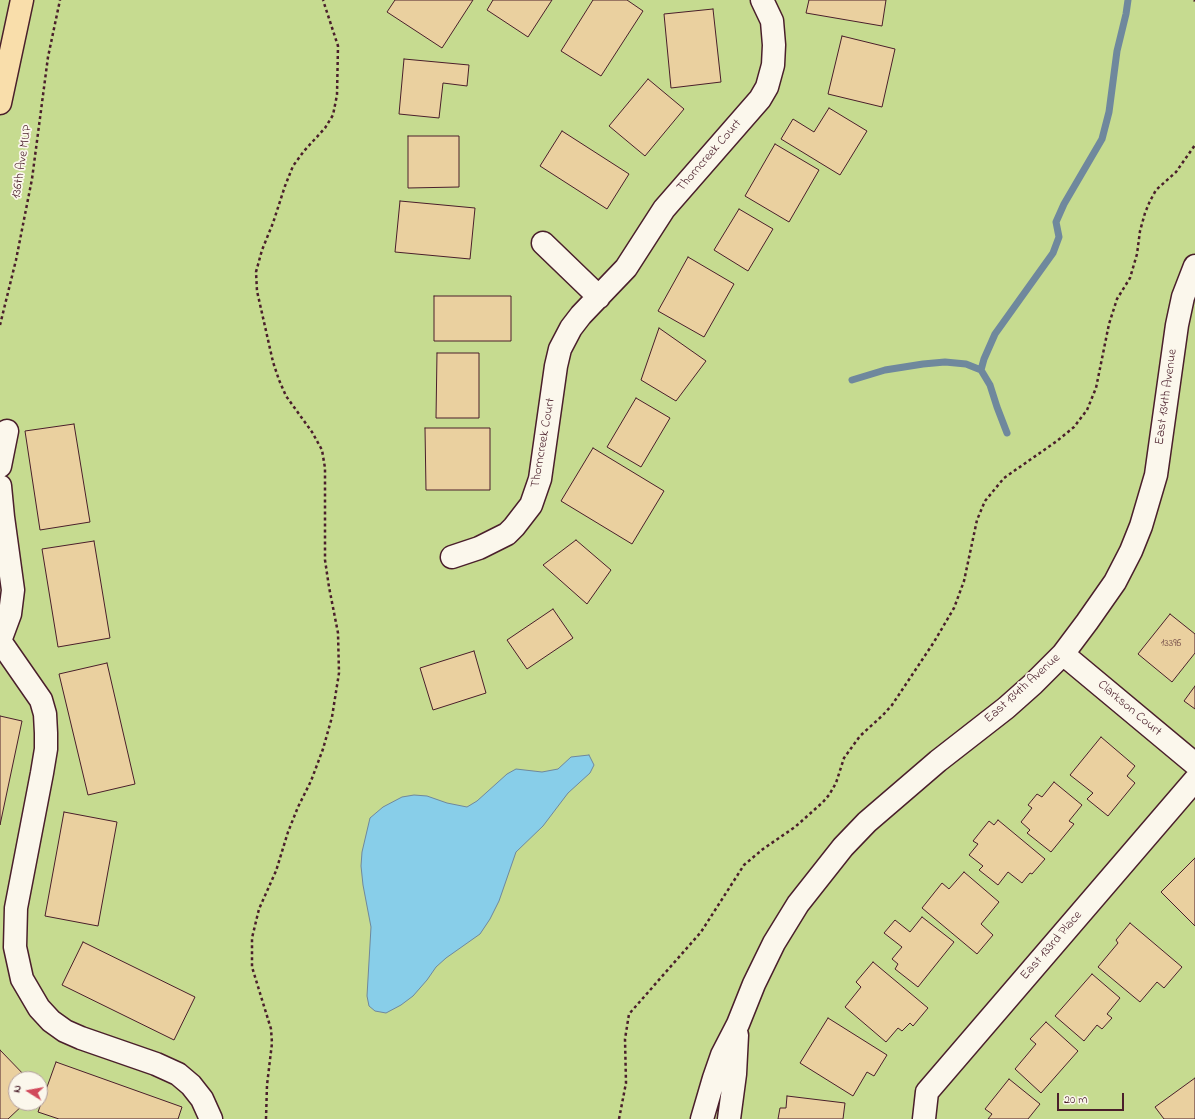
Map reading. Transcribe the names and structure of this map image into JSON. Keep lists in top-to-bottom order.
{
  "streets": {
    "street": [
      "Thorncreek Court",
      "East 134th Avenue",
      "Clarkson Court",
      "East 133rd Place"
    ],
    "path": ["136th Ave MUP"]
  },
  "crossings": [
    ["East 134th Avenue", "Clarkson Court"]
  ],
  "house_numbers": ["13396"],
  "scale_bar": "20 m",
  "north": "left"
}
